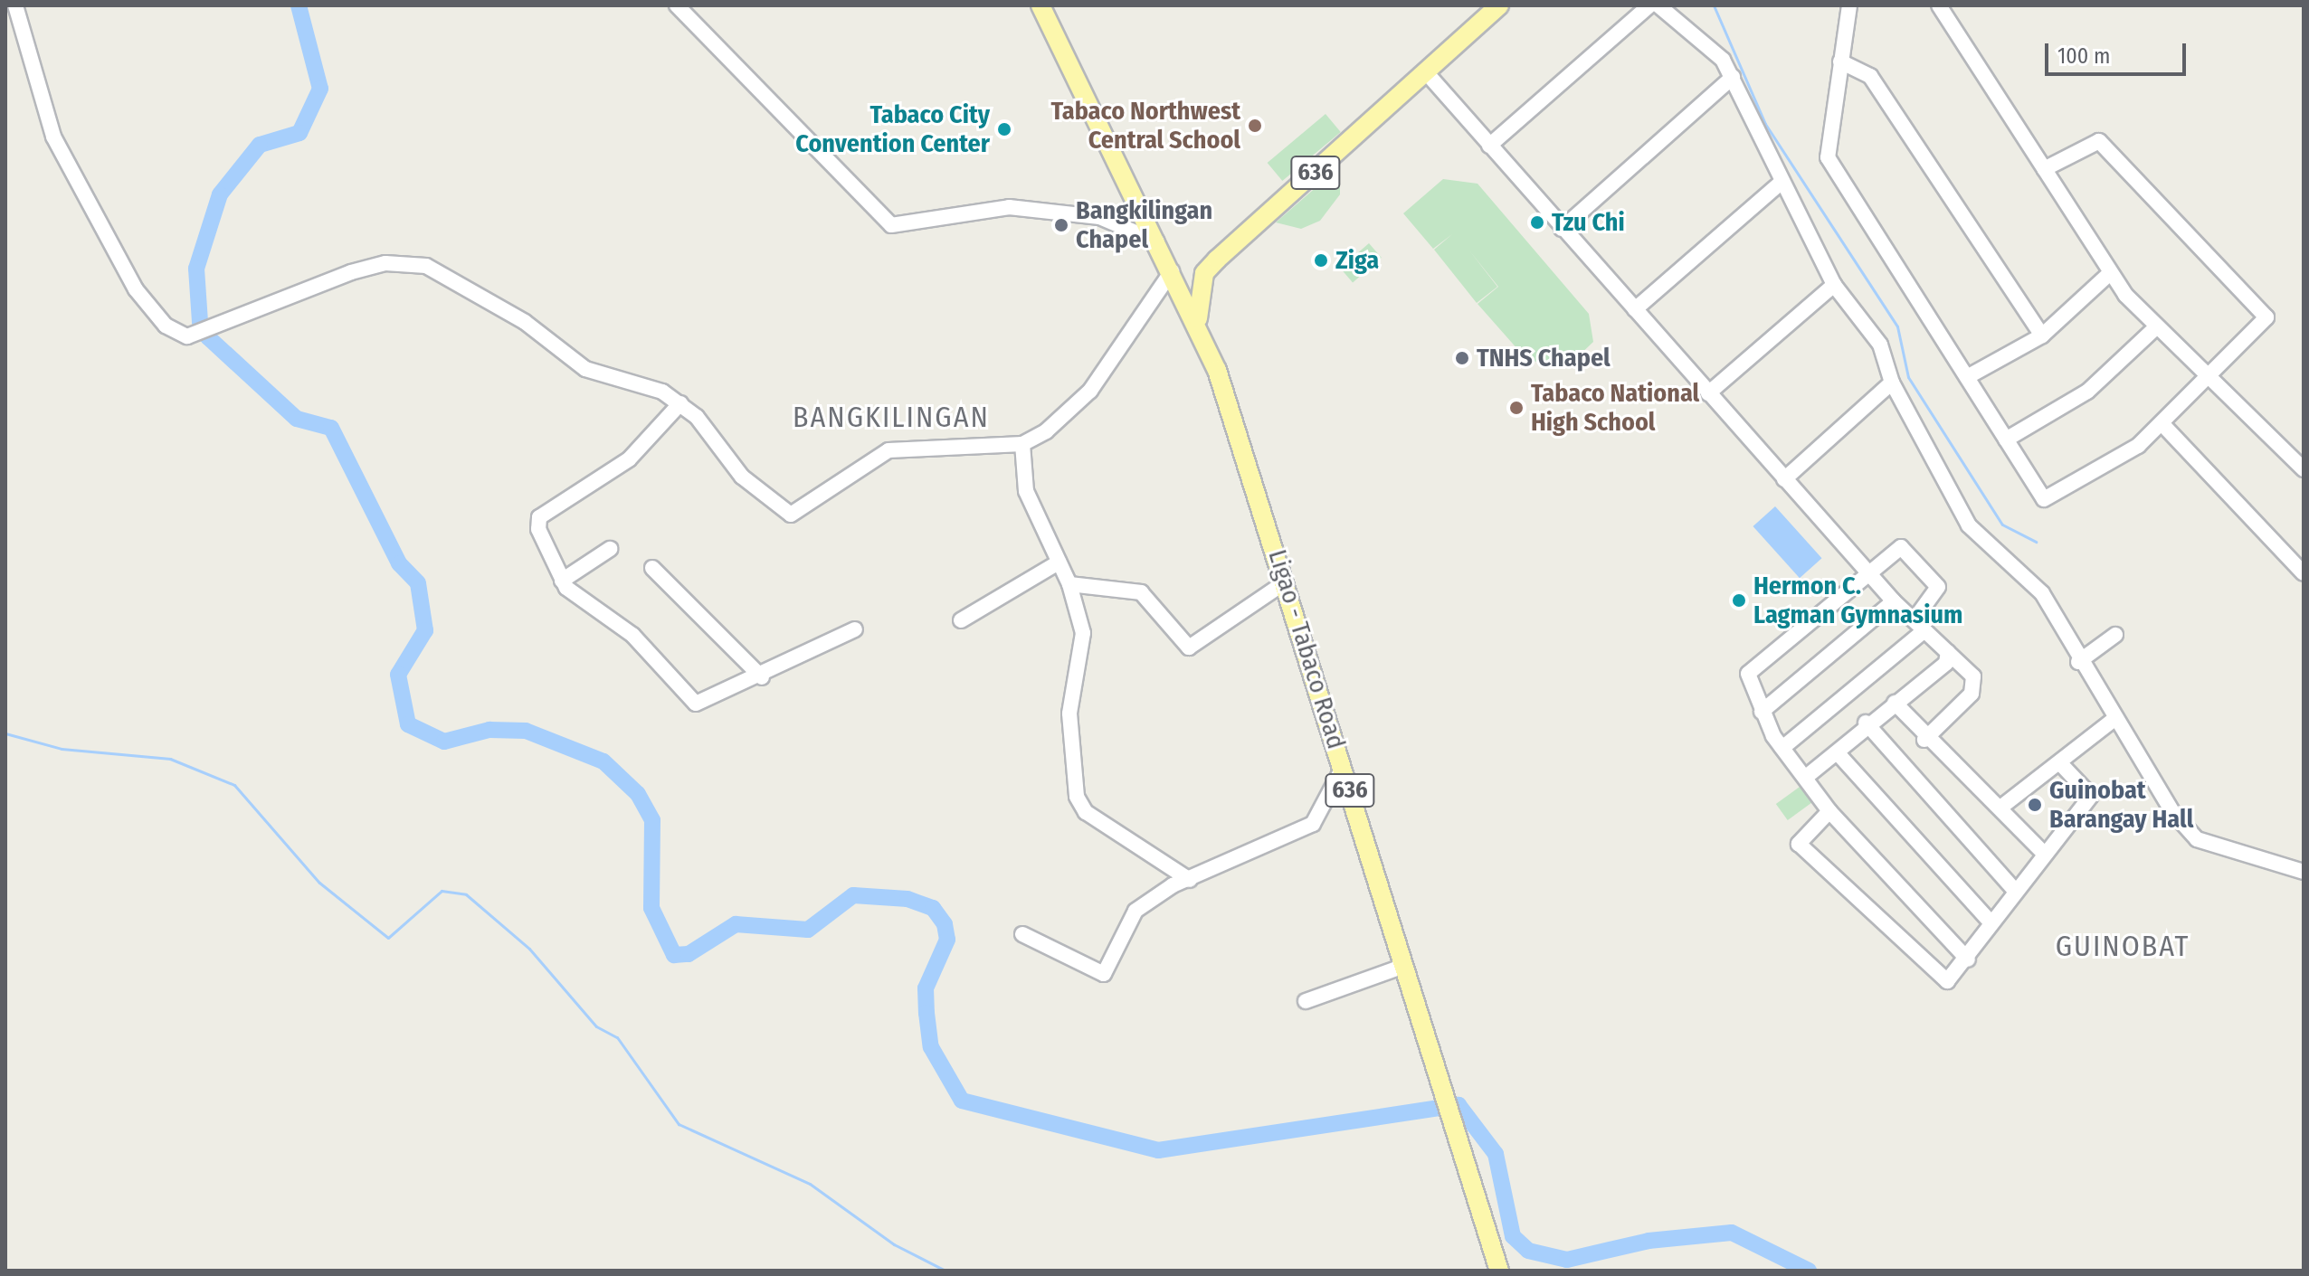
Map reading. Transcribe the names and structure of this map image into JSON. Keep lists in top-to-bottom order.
{
  "streets": {
    "main road": ["636", "Ligao - Tabaco Road"]
  },
  "crossings": [
    ["636", "Ligao - Tabaco Road"]
  ],
  "districts": ["BANGKILINGAN", "GUINOBAT"],
  "places": [
    "Tabaco Northwest Central School",
    "Tabaco City Convention Center",
    "Tzu Chi",
    "Bangkilingan Chapel",
    "Ziga",
    "TNHS Chapel",
    "Tabaco National High School",
    "Hermon C. Lagman Gymnasium",
    "Guinobat Barangay Hall"
  ],
  "scale_bar": "100 m"
}
